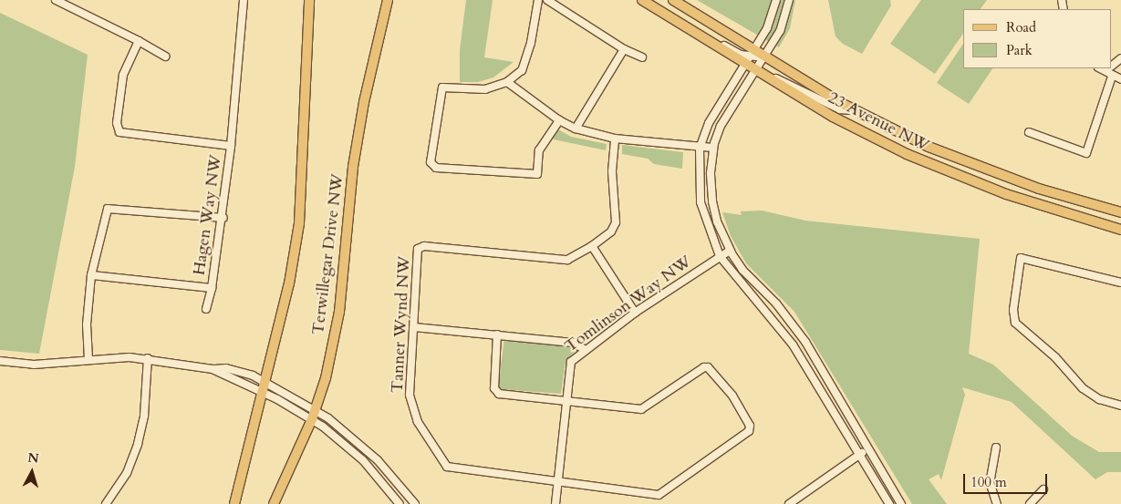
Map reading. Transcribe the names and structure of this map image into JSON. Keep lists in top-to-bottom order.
{
  "streets": {
    "main road": ["23 Avenue NW", "Terwillegar Drive NW"],
    "street": ["Hagen Way NW", "Tomlinson Way NW", "Tanner Wynd NW"]
  },
  "crossings": [
    ["Tomlinson Way NW", "Tanner Wynd NW"]
  ],
  "legend": ["Road", "Park"],
  "scale_bar": "100 m",
  "north": "top"
}
